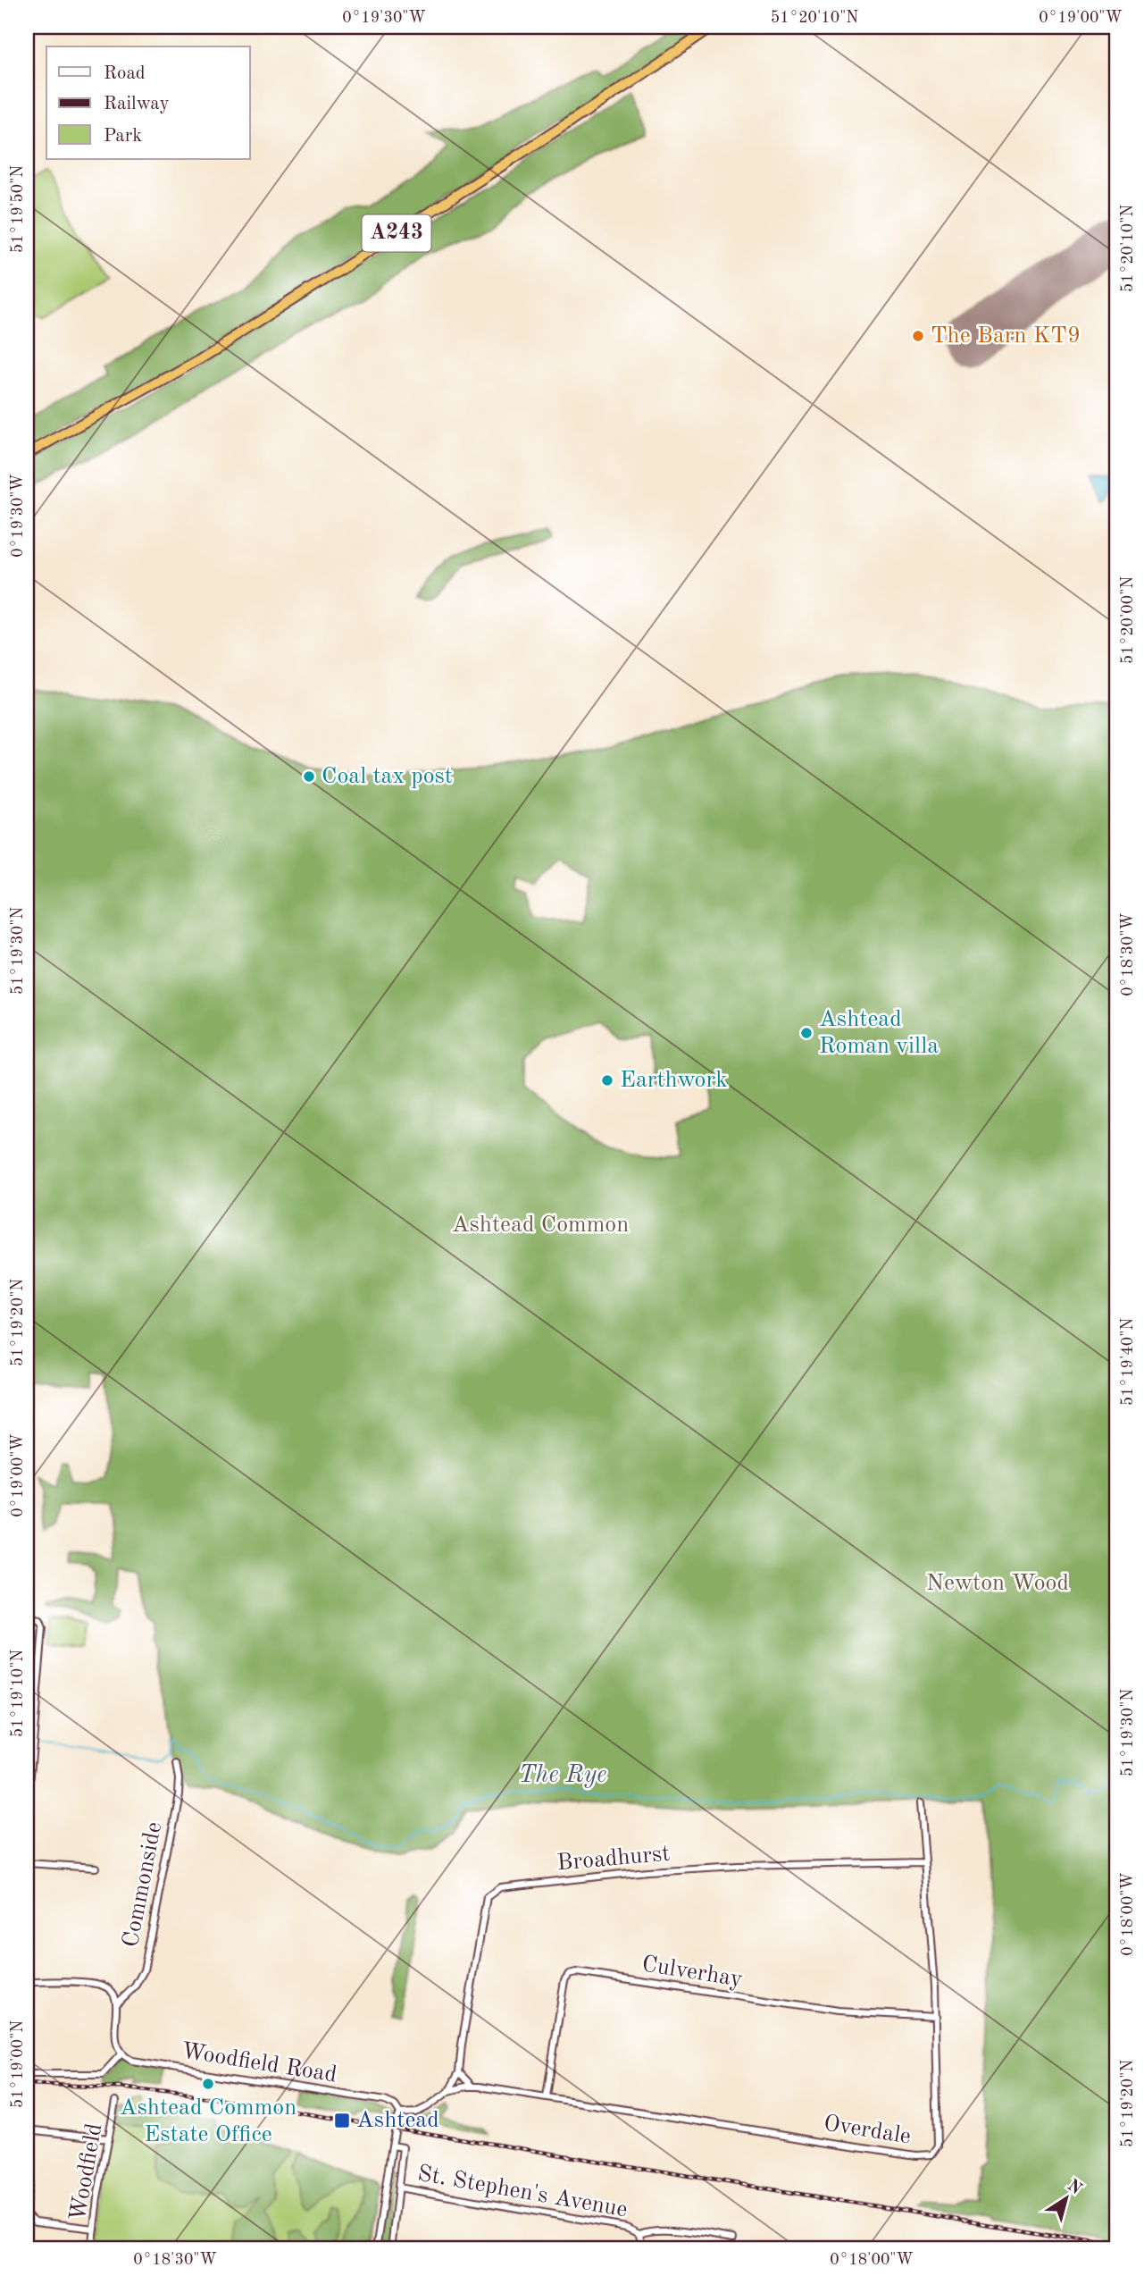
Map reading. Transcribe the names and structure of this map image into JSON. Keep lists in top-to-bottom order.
{
  "streets": {
    "highway": ["A243"],
    "street": [
      "Broadhurst",
      "Commonside",
      "Culverhay",
      "Woodfield Road",
      "Overdale",
      "Woodfield",
      "St. Stephen's Avenue"
    ]
  },
  "crossings": [
    ["Broadhurst", "Woodfield Road"],
    ["Broadhurst", "Overdale"],
    ["Culverhay", "Overdale"]
  ],
  "water": ["The Rye"],
  "parks": ["Ashtead Common", "Newton Wood"],
  "places": {
    "other": [
      "The Barn KT9",
      "Coal tax post",
      "Ashtead Roman villa",
      "Earthwork",
      "Ashtead Common Estate Office"
    ],
    "transit": ["Ashtead"]
  },
  "legend": ["Road", "Railway", "Park"],
  "north": "top right",
  "coordinates": [
    "0°19'30\"W",
    "51°20'10\"N",
    "0°19'00\"W",
    "51°19'50\"N",
    "51°20'00\"N",
    "51°19'30\"N",
    "0°18'30\"W",
    "51°19'20\"N",
    "51°19'40\"N",
    "51°19'10\"N",
    "0°18'00\"W",
    "51°19'00\"N"
  ]
}
